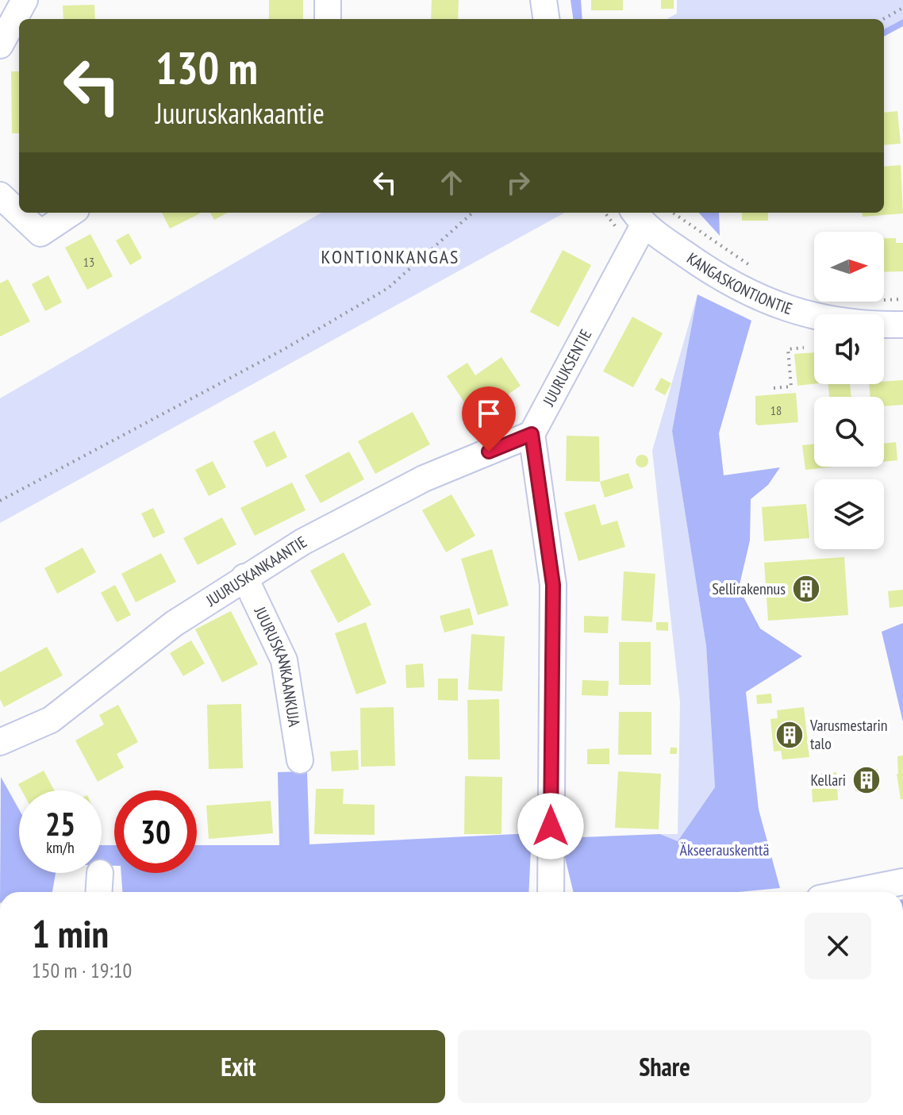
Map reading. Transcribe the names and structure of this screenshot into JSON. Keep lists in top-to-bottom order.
{
  "streets": {
    "street": [
      "KANGASKONTIONTIE",
      "JUURUKSENTIE",
      "JUURUSKANKAANTIE",
      "JUURUSKANKAANKUJA"
    ]
  },
  "crossings": [
    ["KANGASKONTIONTIE", "JUURUKSENTIE"],
    ["JUURUKSENTIE", "JUURUSKANKAANTIE"],
    ["JUURUSKANKAANTIE", "JUURUSKANKAANKUJA"]
  ],
  "districts": ["KONTIONKANGAS"],
  "parks": ["Äkseerauskenttä"],
  "places": {
    "building": ["Sellirakennus", "Varusmestarin talo", "Kellari"]
  },
  "house_numbers": ["13", "18"],
  "north": "right",
  "page": {
    "turn": ["130 m", "Juuruskankaantie"],
    "speed": "25 km/h",
    "limit": "30",
    "heading": ["1 min", "150 m · 19:10"],
    "buttons": ["Exit", "Share"]
  }
}
